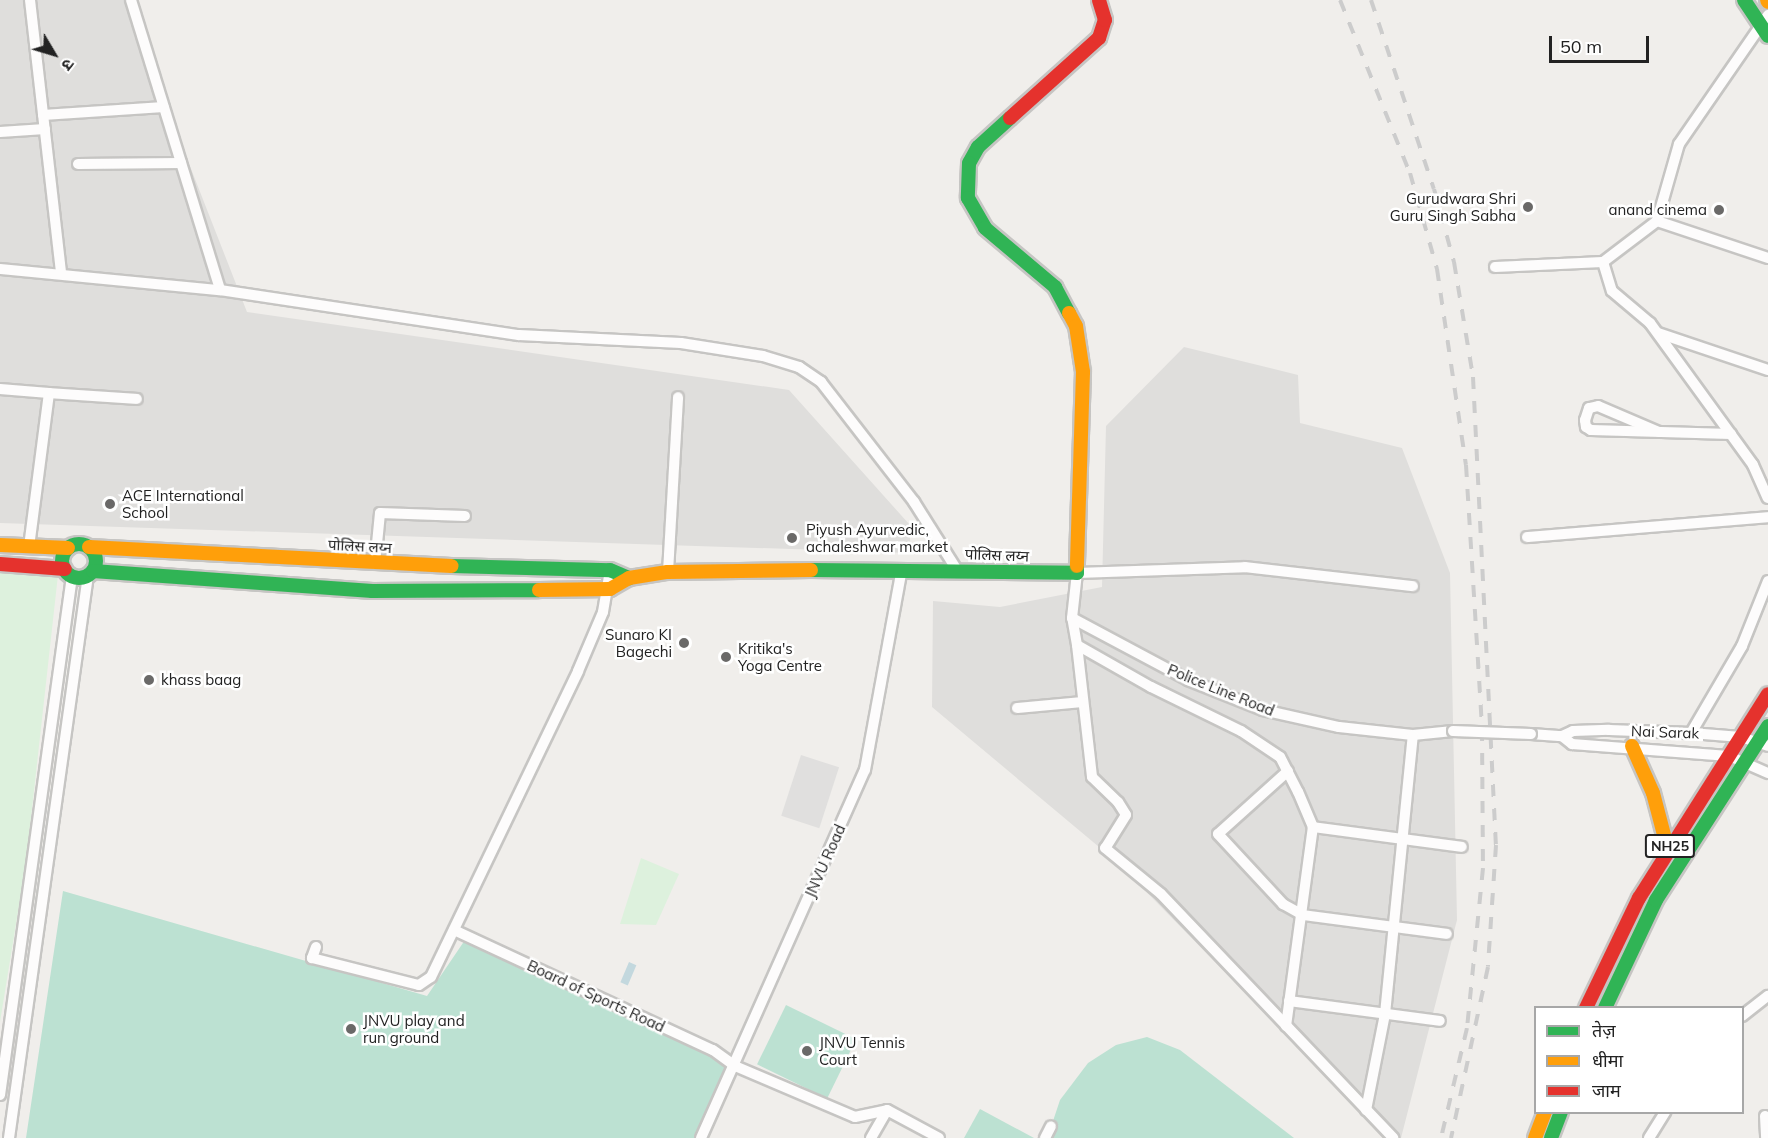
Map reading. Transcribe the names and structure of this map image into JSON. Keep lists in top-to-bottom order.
{
  "streets": {
    "street": [
      "पोलिस लय्न",
      "Police Line Road",
      "Nai Sarak",
      "NH25",
      "JNVU Road",
      "Board of Sports Road"
    ]
  },
  "crossings": [
    ["पोलिस लय्न", "JNVU Road"],
    ["Police Line Road", "Nai Sarak"],
    ["Nai Sarak", "NH25"],
    ["JNVU Road", "Board of Sports Road"]
  ],
  "places": [
    "Gurudwara Shri Guru Singh Sabha",
    "anand cinema",
    "ACE International School",
    "Piyush Ayurvedic, achaleshwar market",
    "Sunaro KI Bagechi",
    "Kritika's Yoga Centre",
    "khass baag",
    "JNVU play and run ground",
    "JNVU Tennis Court"
  ],
  "legend": ["तेज़", "धीमा", "जाम"],
  "scale_bar": "50 m",
  "north": "bottom right"
}
